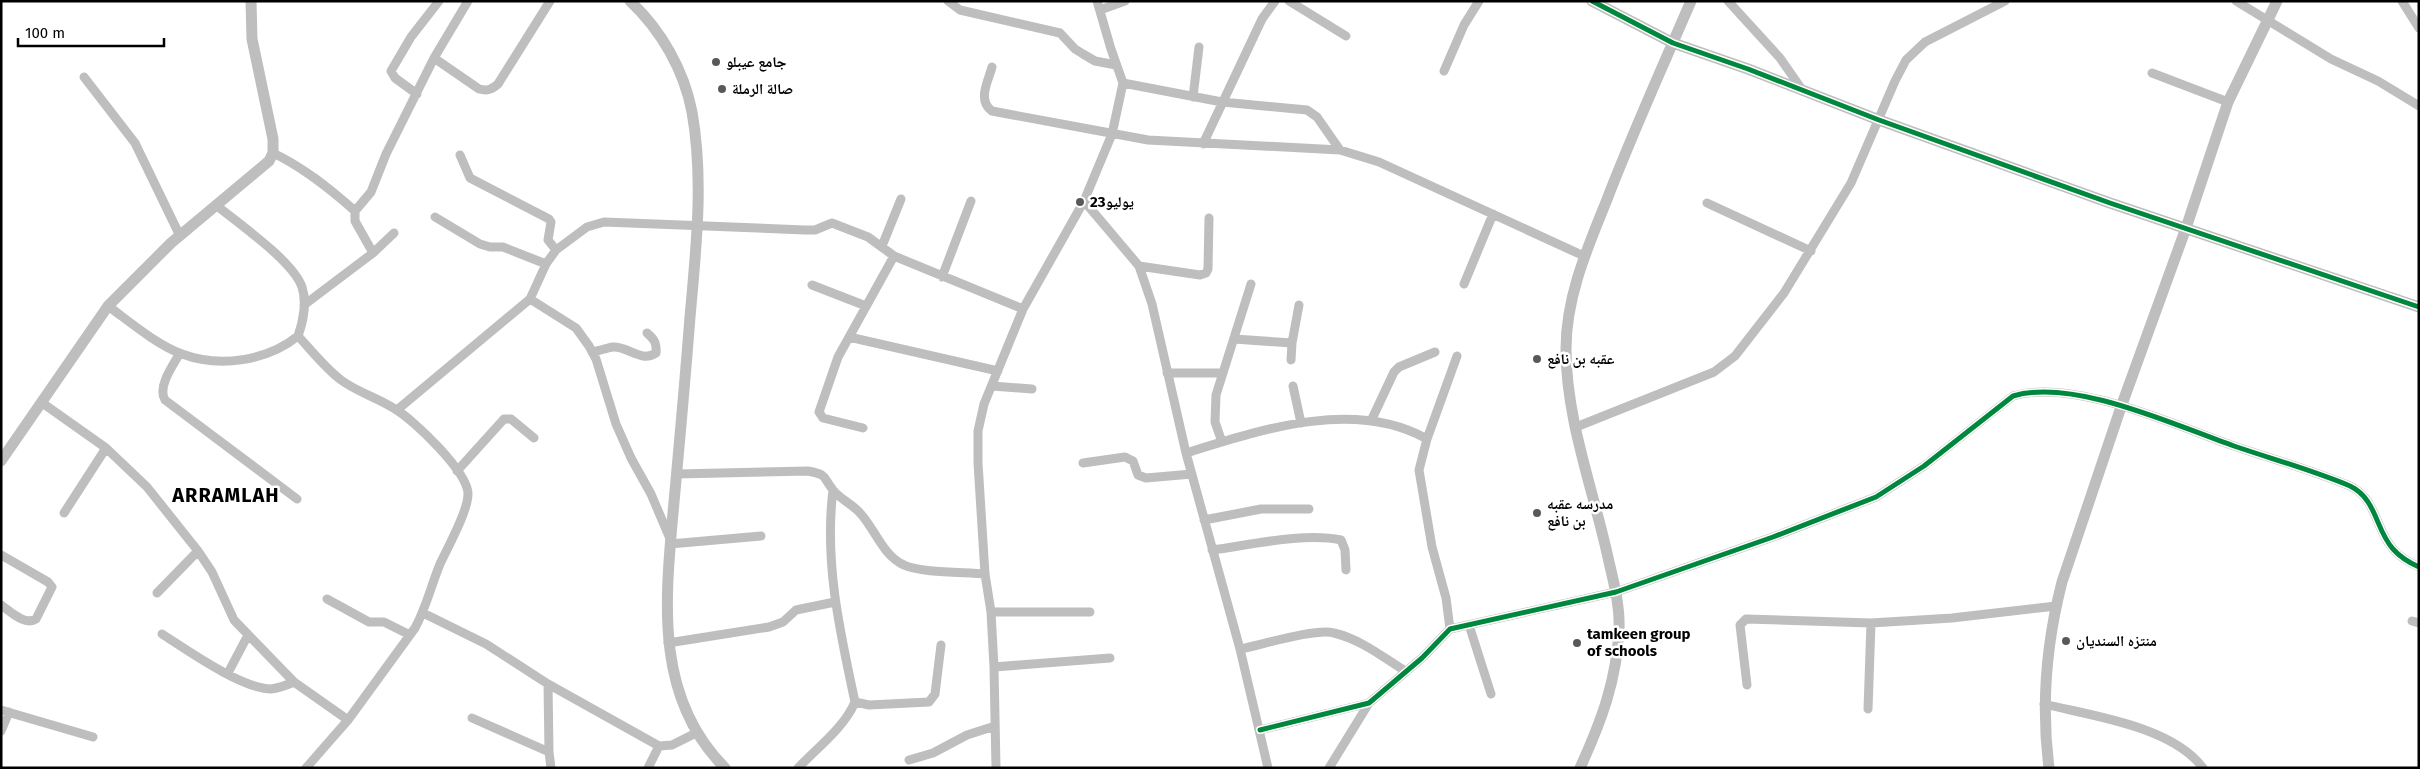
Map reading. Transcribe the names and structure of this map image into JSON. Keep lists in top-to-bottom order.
{
  "districts": ["ARRAMLAH"],
  "places": [
    "جامع عيبلو",
    "صالة الرملة",
    "23يوليو",
    "عقبه بن نافع",
    "مدرسه عقبه بن نافع",
    "منتزه السنديان",
    "tamkeen group of schools"
  ],
  "scale_bar": "100 m"
}
